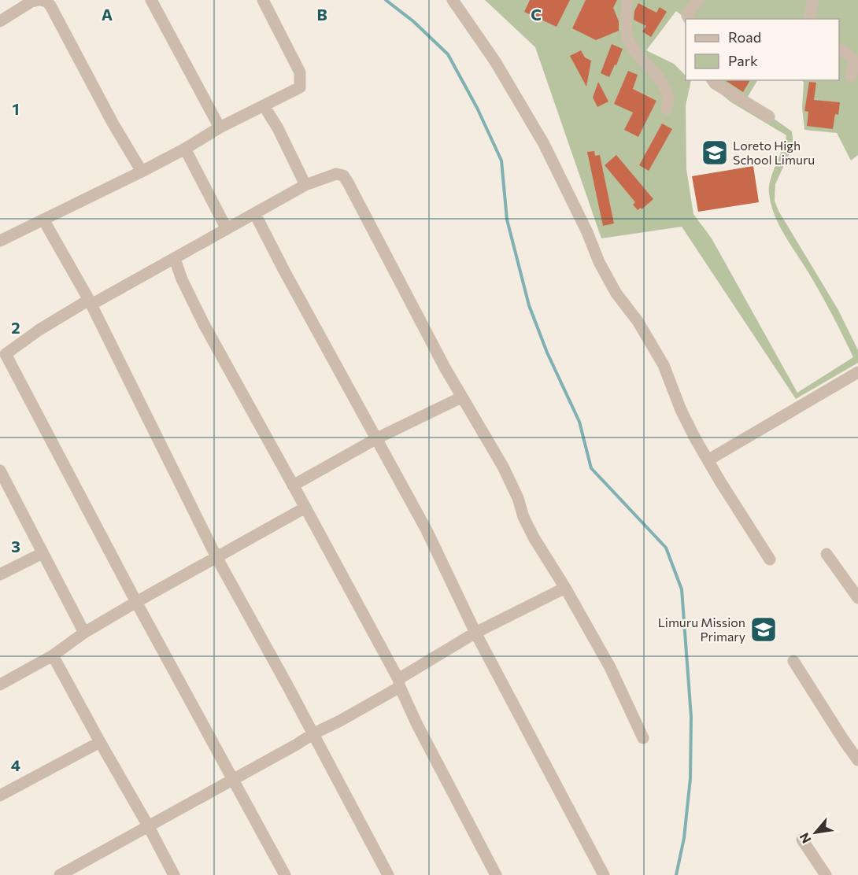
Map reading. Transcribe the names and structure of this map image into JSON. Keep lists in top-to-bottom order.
{
  "places": {
    "school or university": ["Loreto High School Limuru", "Limuru Mission Primary"]
  },
  "legend": ["Road", "Park"],
  "north": "bottom left",
  "grid": {
    "columns": ["A", "B", "C"],
    "rows": [
      "1",
      "2",
      "3",
      "4"
    ]
  }
}
